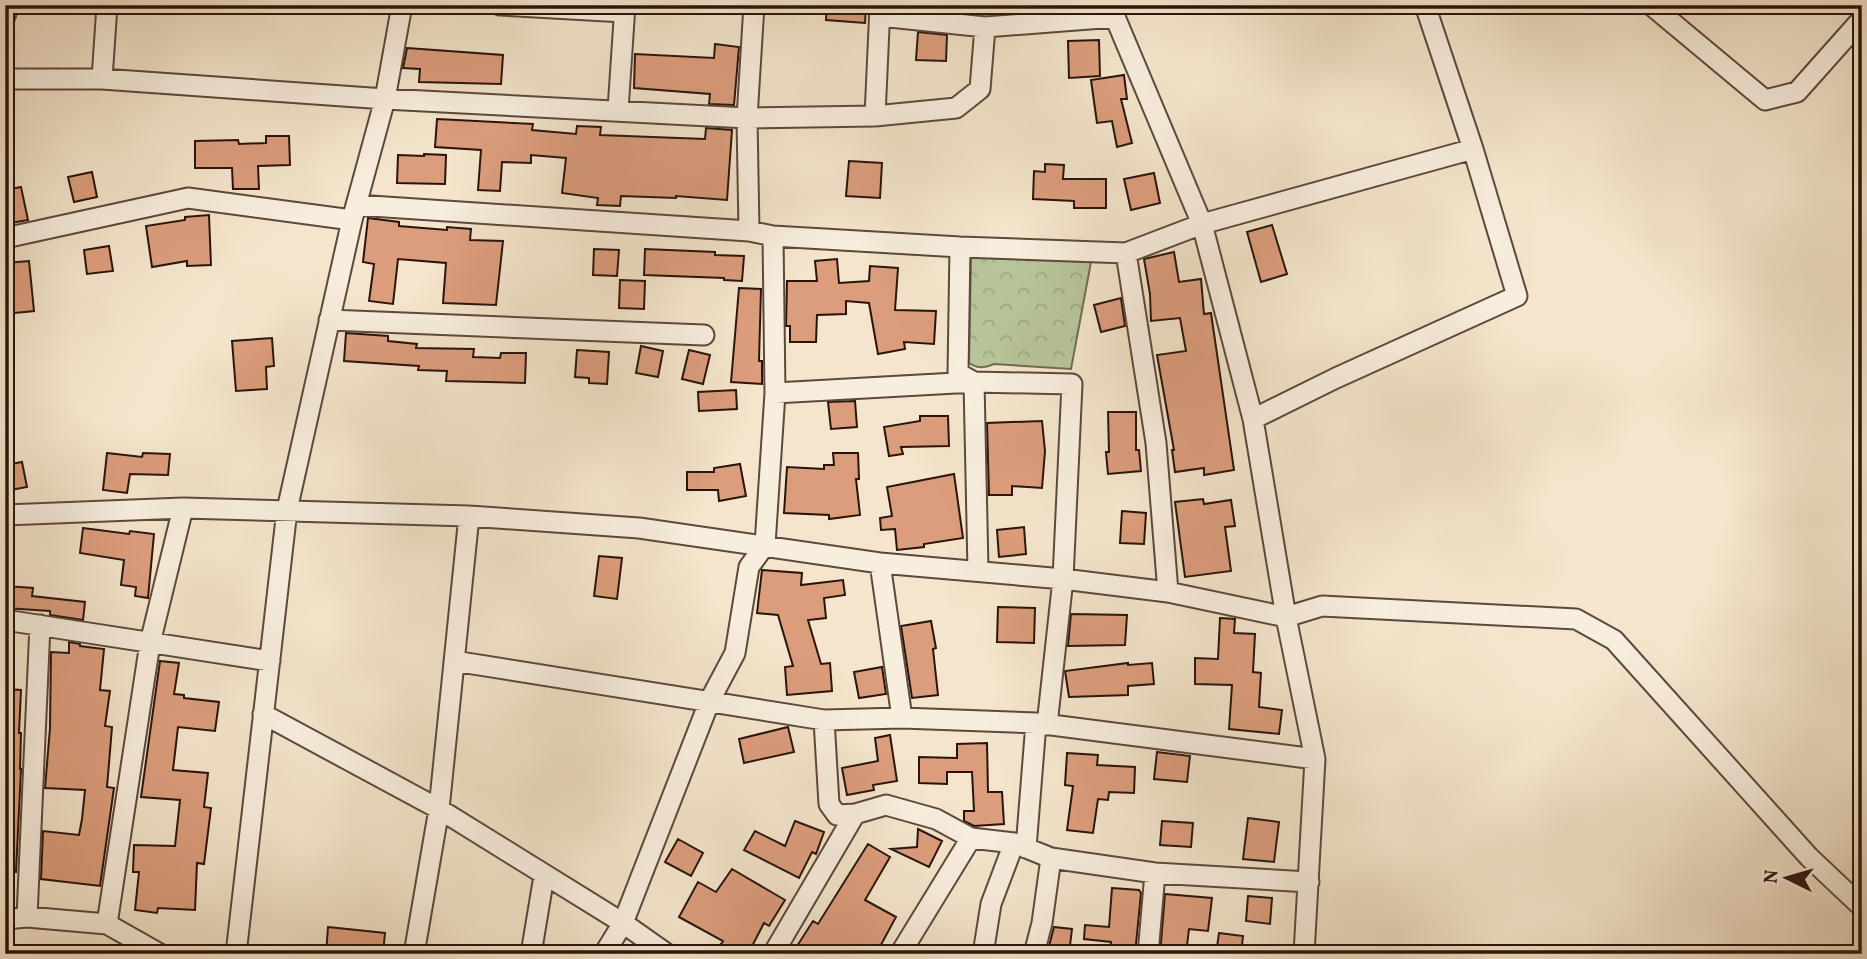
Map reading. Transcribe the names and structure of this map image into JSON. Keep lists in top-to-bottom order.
{
  "north": "left"
}
